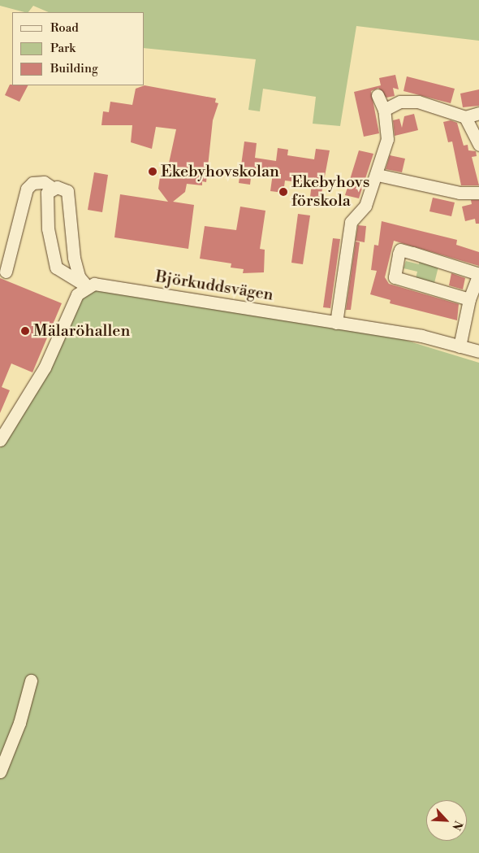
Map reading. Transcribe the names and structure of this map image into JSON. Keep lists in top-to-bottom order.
{
  "streets": {
    "street": ["Björkuddsvägen"]
  },
  "places": ["Ekebyhovskolan", "Ekebyhovs förskola", "Mälaröhallen"],
  "legend": ["Road", "Park", "Building"],
  "north": "bottom right"
}
